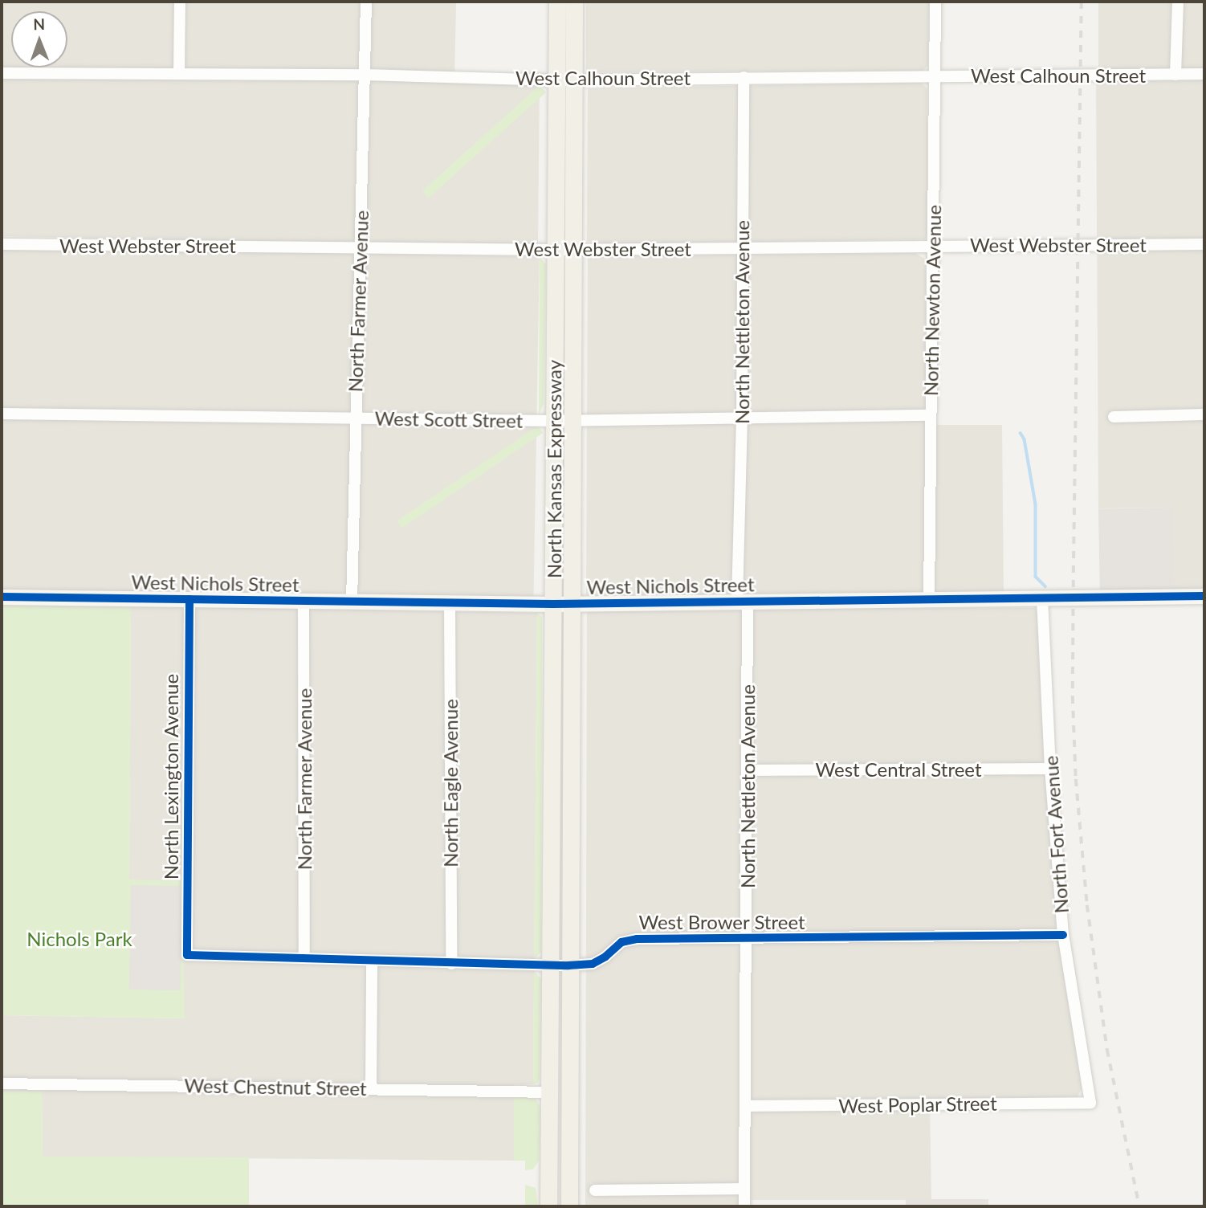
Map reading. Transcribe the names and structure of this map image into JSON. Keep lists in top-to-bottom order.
{
  "streets": {
    "main road": ["North Kansas Expressway"],
    "street": [
      "West Calhoun Street",
      "West Webster Street",
      "North Newton Avenue",
      "North Farmer Avenue",
      "North Nettleton Avenue",
      "West Scott Street",
      "West Nichols Street",
      "West Central Street",
      "North Lexington Avenue",
      "North Eagle Avenue",
      "North Fort Avenue",
      "West Brower Street",
      "West Chestnut Street",
      "West Poplar Street"
    ]
  },
  "crossings": [
    ["West Calhoun Street", "North Newton Avenue"],
    ["West Calhoun Street", "North Farmer Avenue"],
    ["West Calhoun Street", "North Nettleton Avenue"],
    ["West Calhoun Street", "North Kansas Expressway"],
    ["West Webster Street", "North Newton Avenue"],
    ["West Webster Street", "North Farmer Avenue"],
    ["West Webster Street", "North Nettleton Avenue"],
    ["West Webster Street", "North Kansas Expressway"],
    ["North Newton Avenue", "West Scott Street"],
    ["North Newton Avenue", "West Nichols Street"],
    ["North Farmer Avenue", "West Scott Street"],
    ["North Farmer Avenue", "West Nichols Street"],
    ["North Farmer Avenue", "West Brower Street"],
    ["North Nettleton Avenue", "West Scott Street"],
    ["North Nettleton Avenue", "West Nichols Street"],
    ["North Nettleton Avenue", "West Central Street"],
    ["North Nettleton Avenue", "West Brower Street"],
    ["North Nettleton Avenue", "West Poplar Street"],
    ["West Scott Street", "North Kansas Expressway"],
    ["North Kansas Expressway", "West Nichols Street"],
    ["North Kansas Expressway", "West Brower Street"],
    ["North Kansas Expressway", "West Chestnut Street"],
    ["West Nichols Street", "North Lexington Avenue"],
    ["West Nichols Street", "North Eagle Avenue"],
    ["West Nichols Street", "North Fort Avenue"],
    ["West Central Street", "North Fort Avenue"],
    ["North Lexington Avenue", "West Brower Street"],
    ["North Eagle Avenue", "West Brower Street"],
    ["North Fort Avenue", "West Brower Street"],
    ["North Fort Avenue", "West Poplar Street"]
  ],
  "parks": ["Nichols Park"],
  "north": "top"
}
